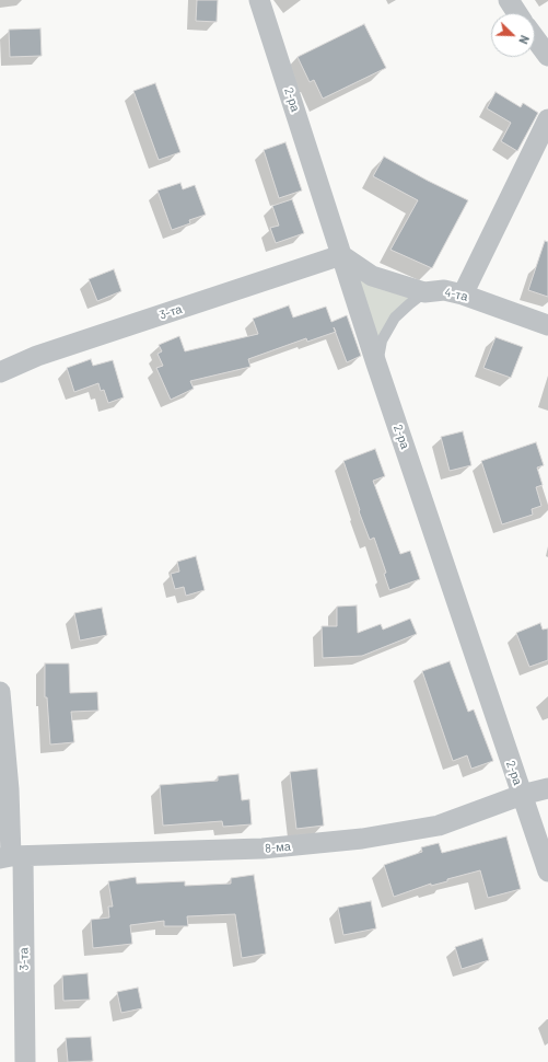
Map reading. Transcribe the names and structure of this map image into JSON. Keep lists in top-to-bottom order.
{
  "streets": {
    "street": [
      "2-ра",
      "4-та",
      "3-та",
      "8-ма"
    ]
  },
  "crossings": [
    ["2-ра", "4-та"],
    ["2-ра", "3-та"],
    ["2-ра", "8-ма"],
    ["4-та", "3-та"],
    ["3-та", "8-ма"]
  ],
  "north": "bottom right"
}
